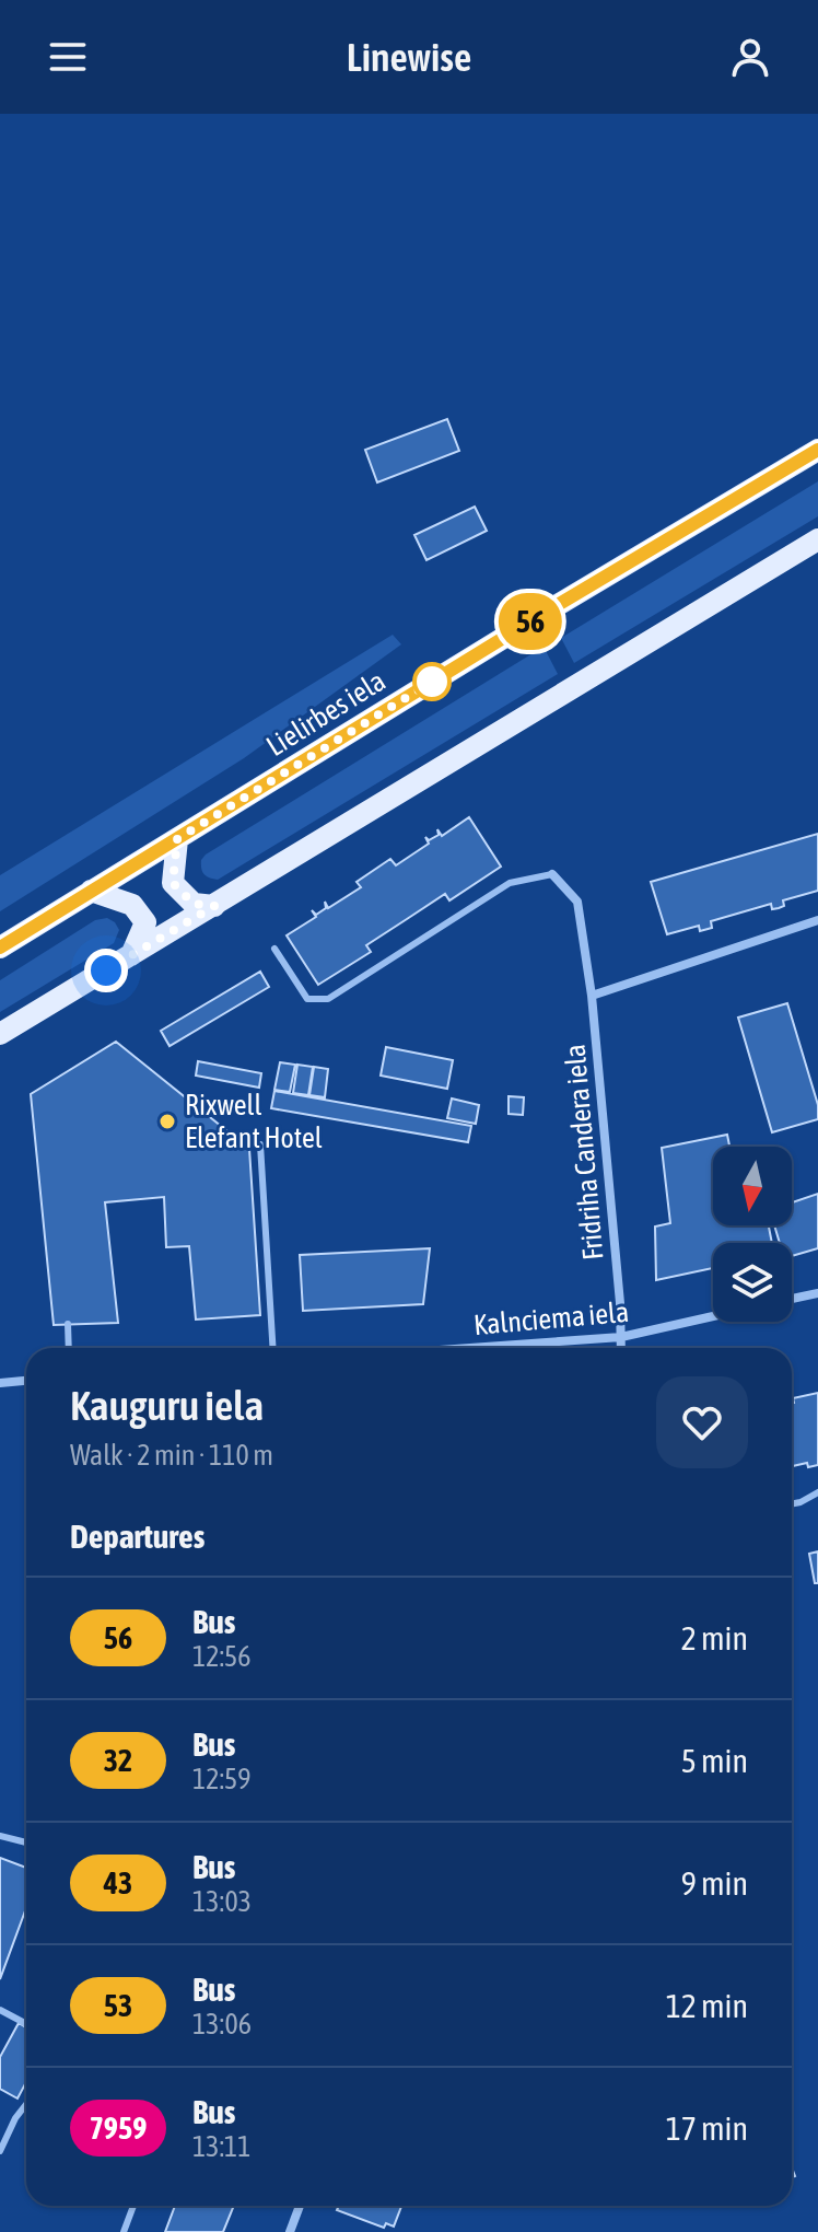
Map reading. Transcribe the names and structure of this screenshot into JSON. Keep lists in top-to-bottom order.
{
  "streets": {
    "main road": ["Lielirbes iela"],
    "street": ["Fridriha Candera iela", "Kalnciema iela"]
  },
  "crossings": [
    ["Fridriha Candera iela", "Kalnciema iela"]
  ],
  "places": ["Rixwell Elefant Hotel"],
  "lines": ["bus line 56"],
  "north": "bottom",
  "page": {
    "header": "Linewise",
    "on_map": "56",
    "heading": [
      ["Kauguru iela", "Walk · 2 min · 110 m"],
      "Departures"
    ],
    "list": [
      {
        "mark": "56",
        "name": "Bus",
        "note": "12:56",
        "value": "2 min"
      },
      {
        "mark": "32",
        "name": "Bus",
        "note": "12:59",
        "value": "5 min"
      },
      {
        "mark": "43",
        "name": "Bus",
        "note": "13:03",
        "value": "9 min"
      },
      {
        "mark": "53",
        "name": "Bus",
        "note": "13:06",
        "value": "12 min"
      },
      {
        "mark": "7959",
        "name": "Bus",
        "note": "13:11",
        "value": "17 min"
      }
    ]
  }
}
